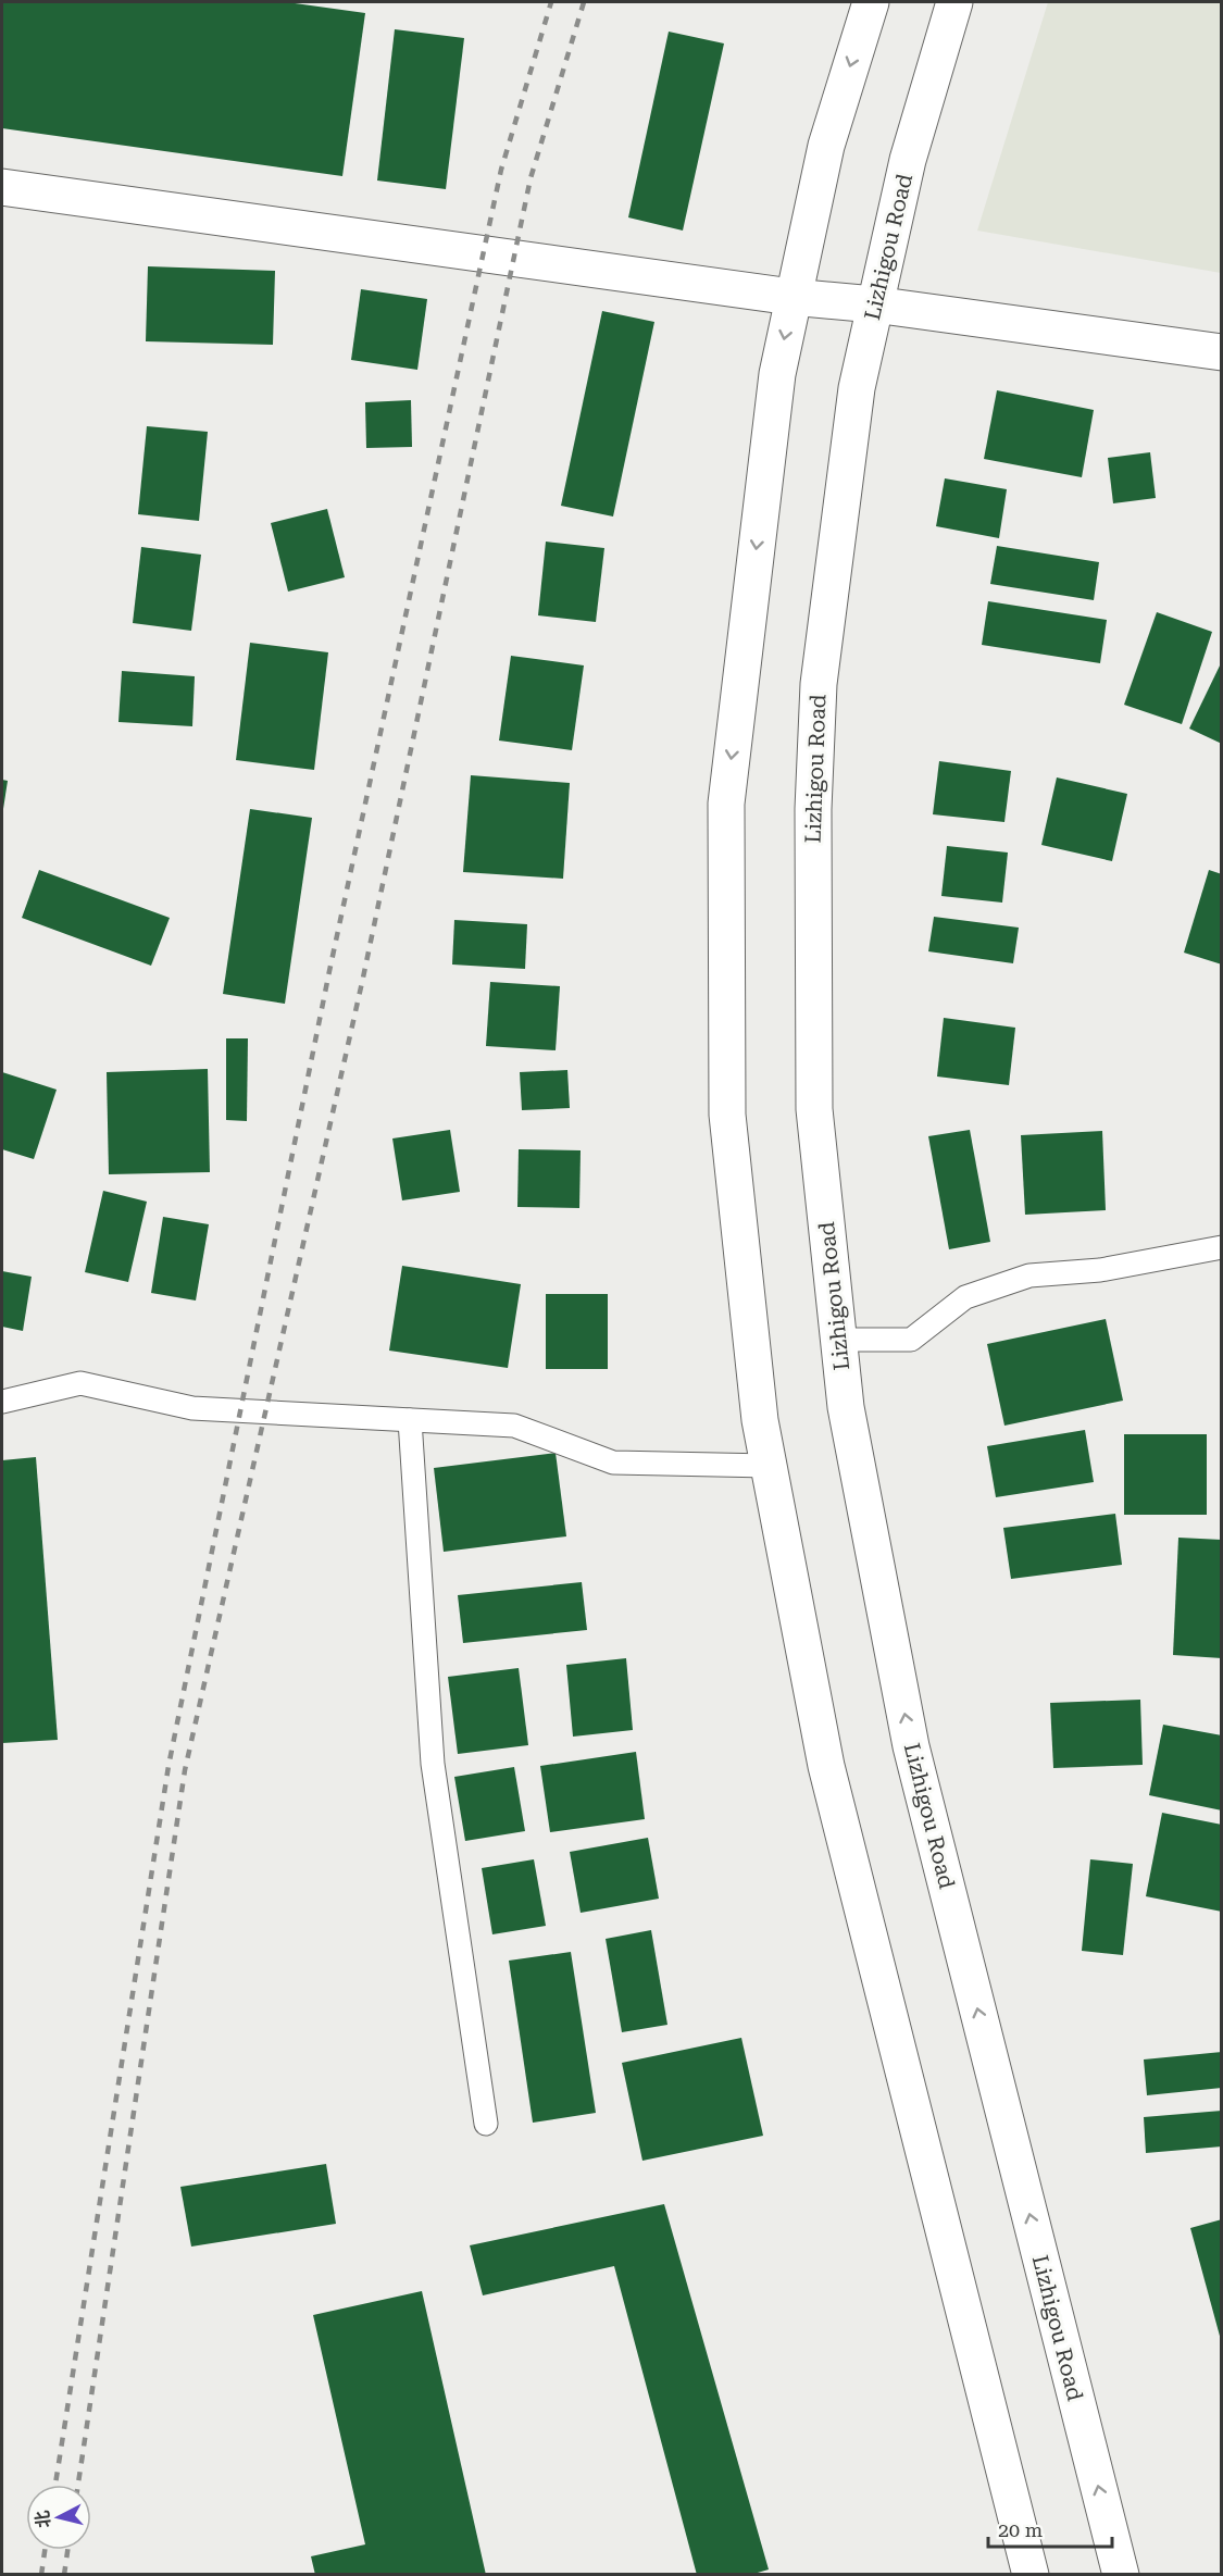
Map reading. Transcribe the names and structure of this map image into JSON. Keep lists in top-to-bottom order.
{
  "streets": {
    "main road": ["Lizhigou Road"]
  },
  "scale_bar": "20 m",
  "north": "left"
}
